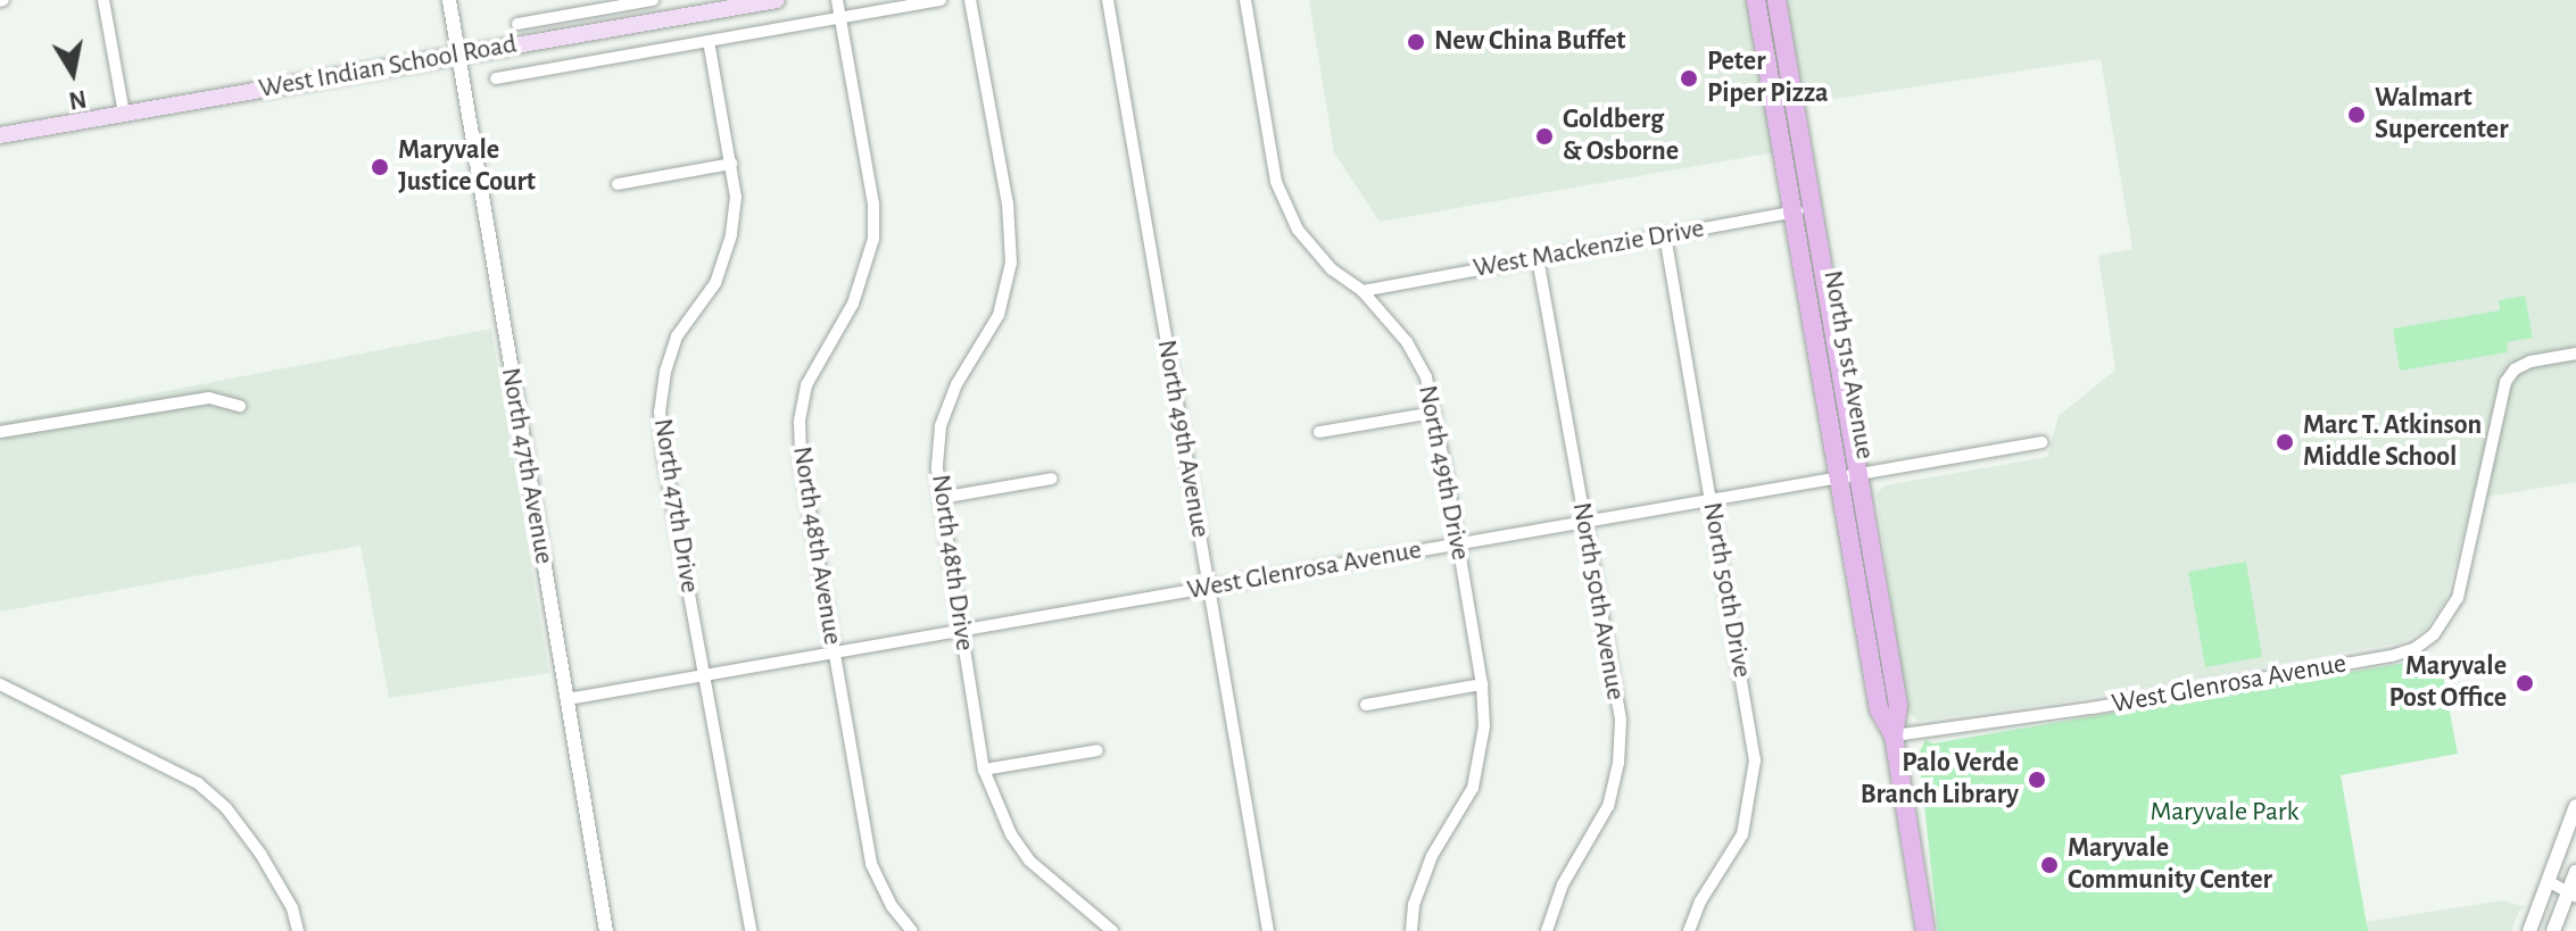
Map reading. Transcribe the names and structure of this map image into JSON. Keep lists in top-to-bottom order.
{
  "streets": {
    "main road": ["West Indian School Road", "North 51st Avenue"],
    "street": [
      "West Mackenzie Drive",
      "North 49th Avenue",
      "North 47th Avenue",
      "North 49th Drive",
      "North 47th Drive",
      "North 48th Avenue",
      "North 48th Drive",
      "West Glenrosa Avenue",
      "North 50th Drive",
      "North 50th Avenue"
    ]
  },
  "crossings": [
    ["West Indian School Road", "North 47th Avenue"],
    ["West Indian School Road", "North 47th Drive"],
    ["West Indian School Road", "North 48th Avenue"],
    ["West Mackenzie Drive", "North 51st Avenue"],
    ["West Mackenzie Drive", "North 49th Drive"],
    ["West Mackenzie Drive", "North 50th Drive"],
    ["West Mackenzie Drive", "North 50th Avenue"],
    ["North 51st Avenue", "West Glenrosa Avenue"],
    ["North 49th Avenue", "West Glenrosa Avenue"],
    ["North 47th Avenue", "West Glenrosa Avenue"],
    ["North 49th Drive", "West Glenrosa Avenue"],
    ["North 47th Drive", "West Glenrosa Avenue"],
    ["North 48th Avenue", "West Glenrosa Avenue"],
    ["North 48th Drive", "West Glenrosa Avenue"],
    ["West Glenrosa Avenue", "North 50th Drive"],
    ["West Glenrosa Avenue", "North 50th Avenue"]
  ],
  "parks": ["Maryvale Park"],
  "places": [
    "New China Buffet",
    "Peter Piper Pizza",
    "Walmart Supercenter",
    "Goldberg & Osborne",
    "Maryvale Justice Court",
    "Marc T. Atkinson Middle School",
    "Maryvale Post Office",
    "Palo Verde Branch Library",
    "Maryvale Community Center"
  ],
  "north": "bottom"
}
